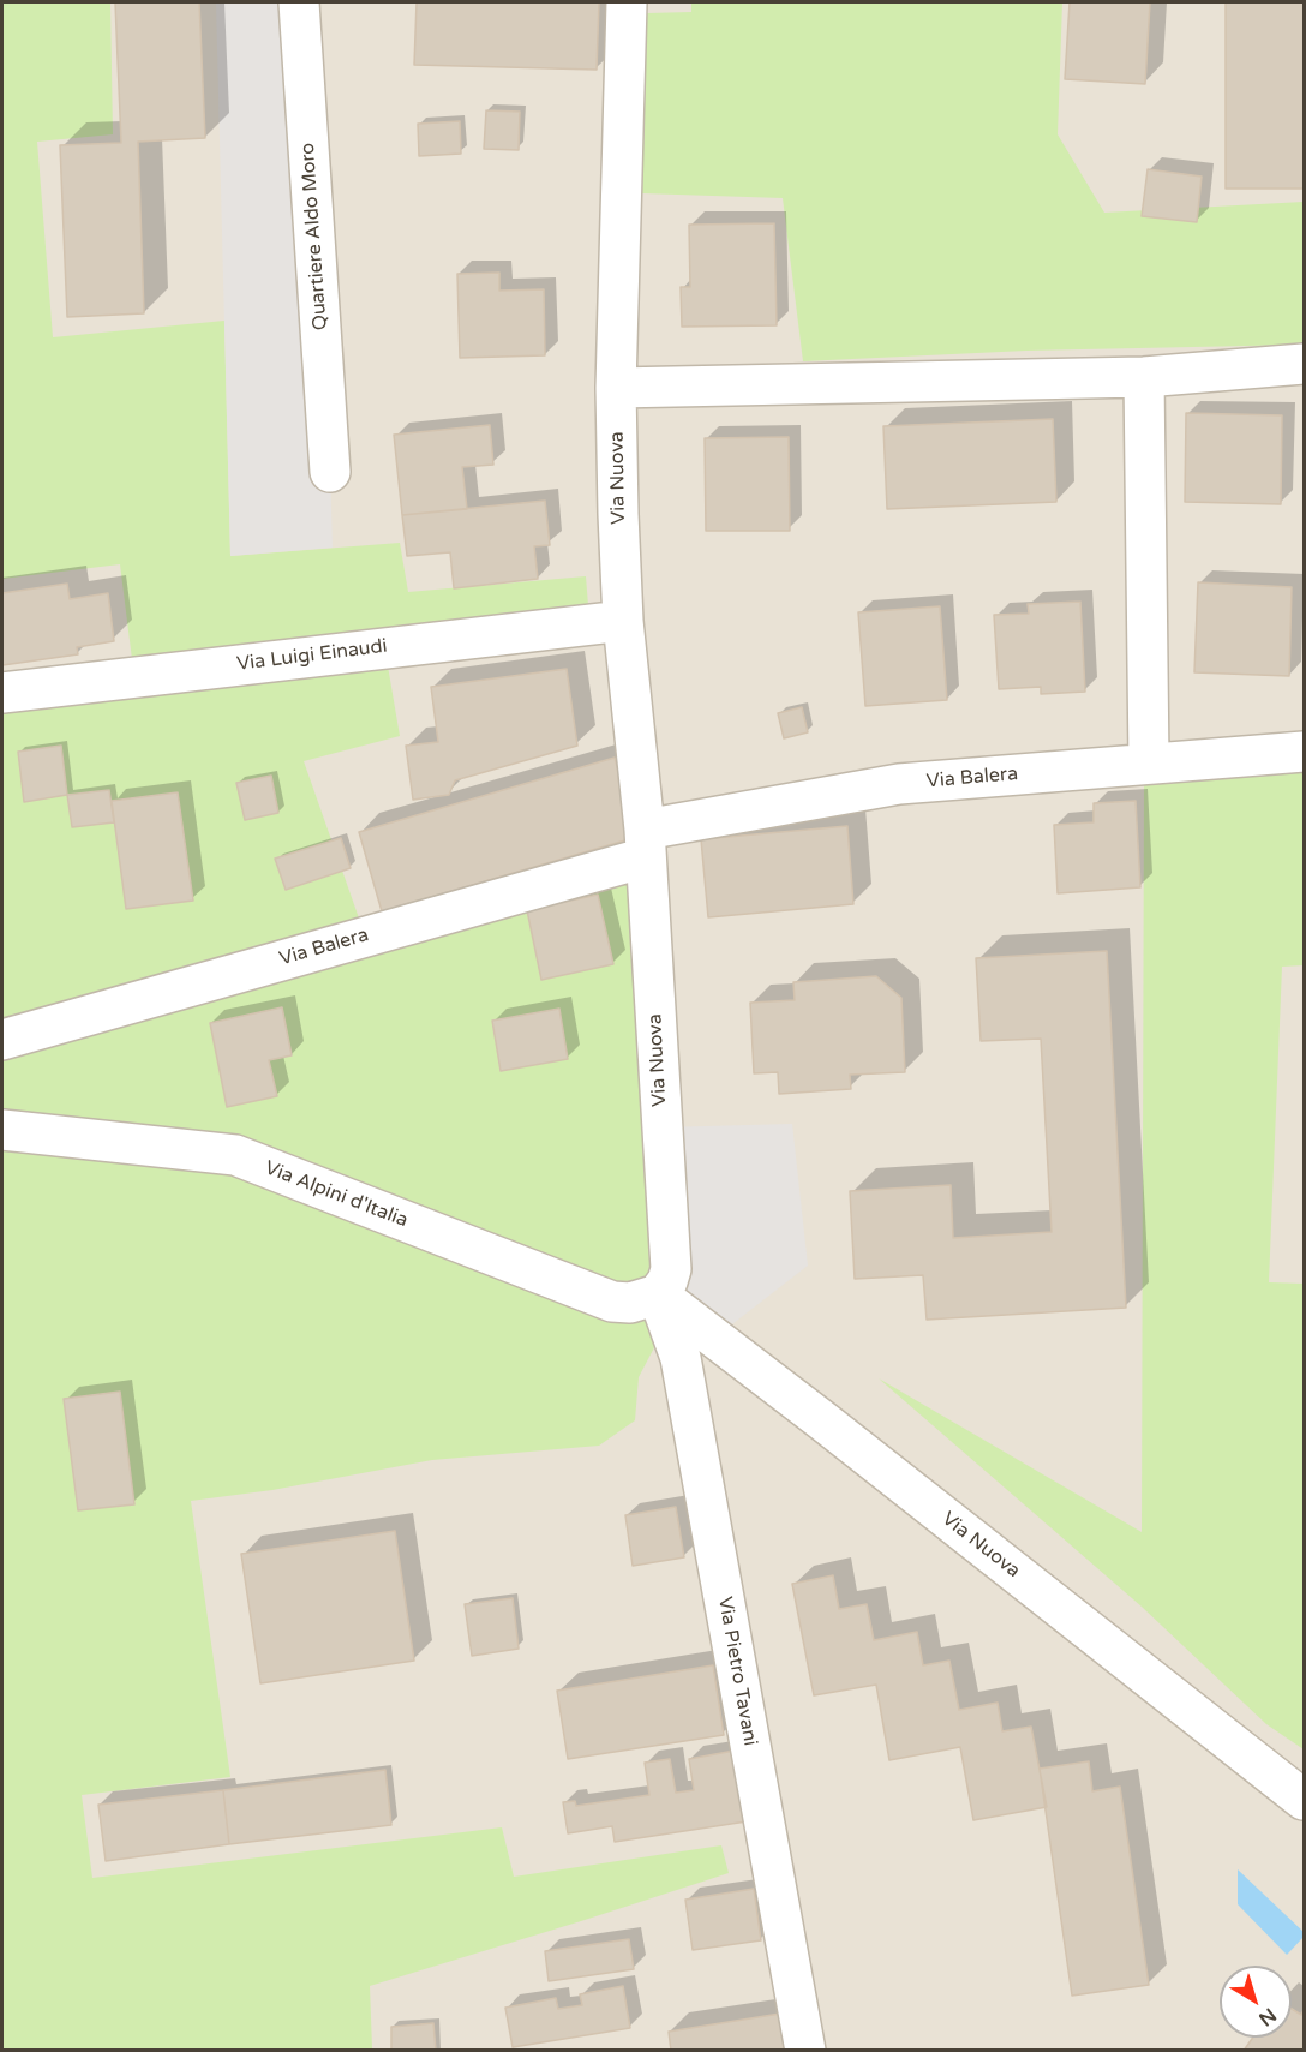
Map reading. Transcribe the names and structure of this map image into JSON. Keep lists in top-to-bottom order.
{
  "streets": {
    "street": [
      "Quartiere Aldo Moro",
      "Via Nuova",
      "Via Luigi Einaudi",
      "Via Balera",
      "Via Alpini d'Italia",
      "Via Pietro Tavani"
    ]
  },
  "crossings": [
    ["Via Nuova", "Via Luigi Einaudi"],
    ["Via Nuova", "Via Balera"],
    ["Via Nuova", "Via Alpini d'Italia"],
    ["Via Nuova", "Via Pietro Tavani"],
    ["Via Alpini d'Italia", "Via Pietro Tavani"]
  ],
  "north": "bottom right"
}
